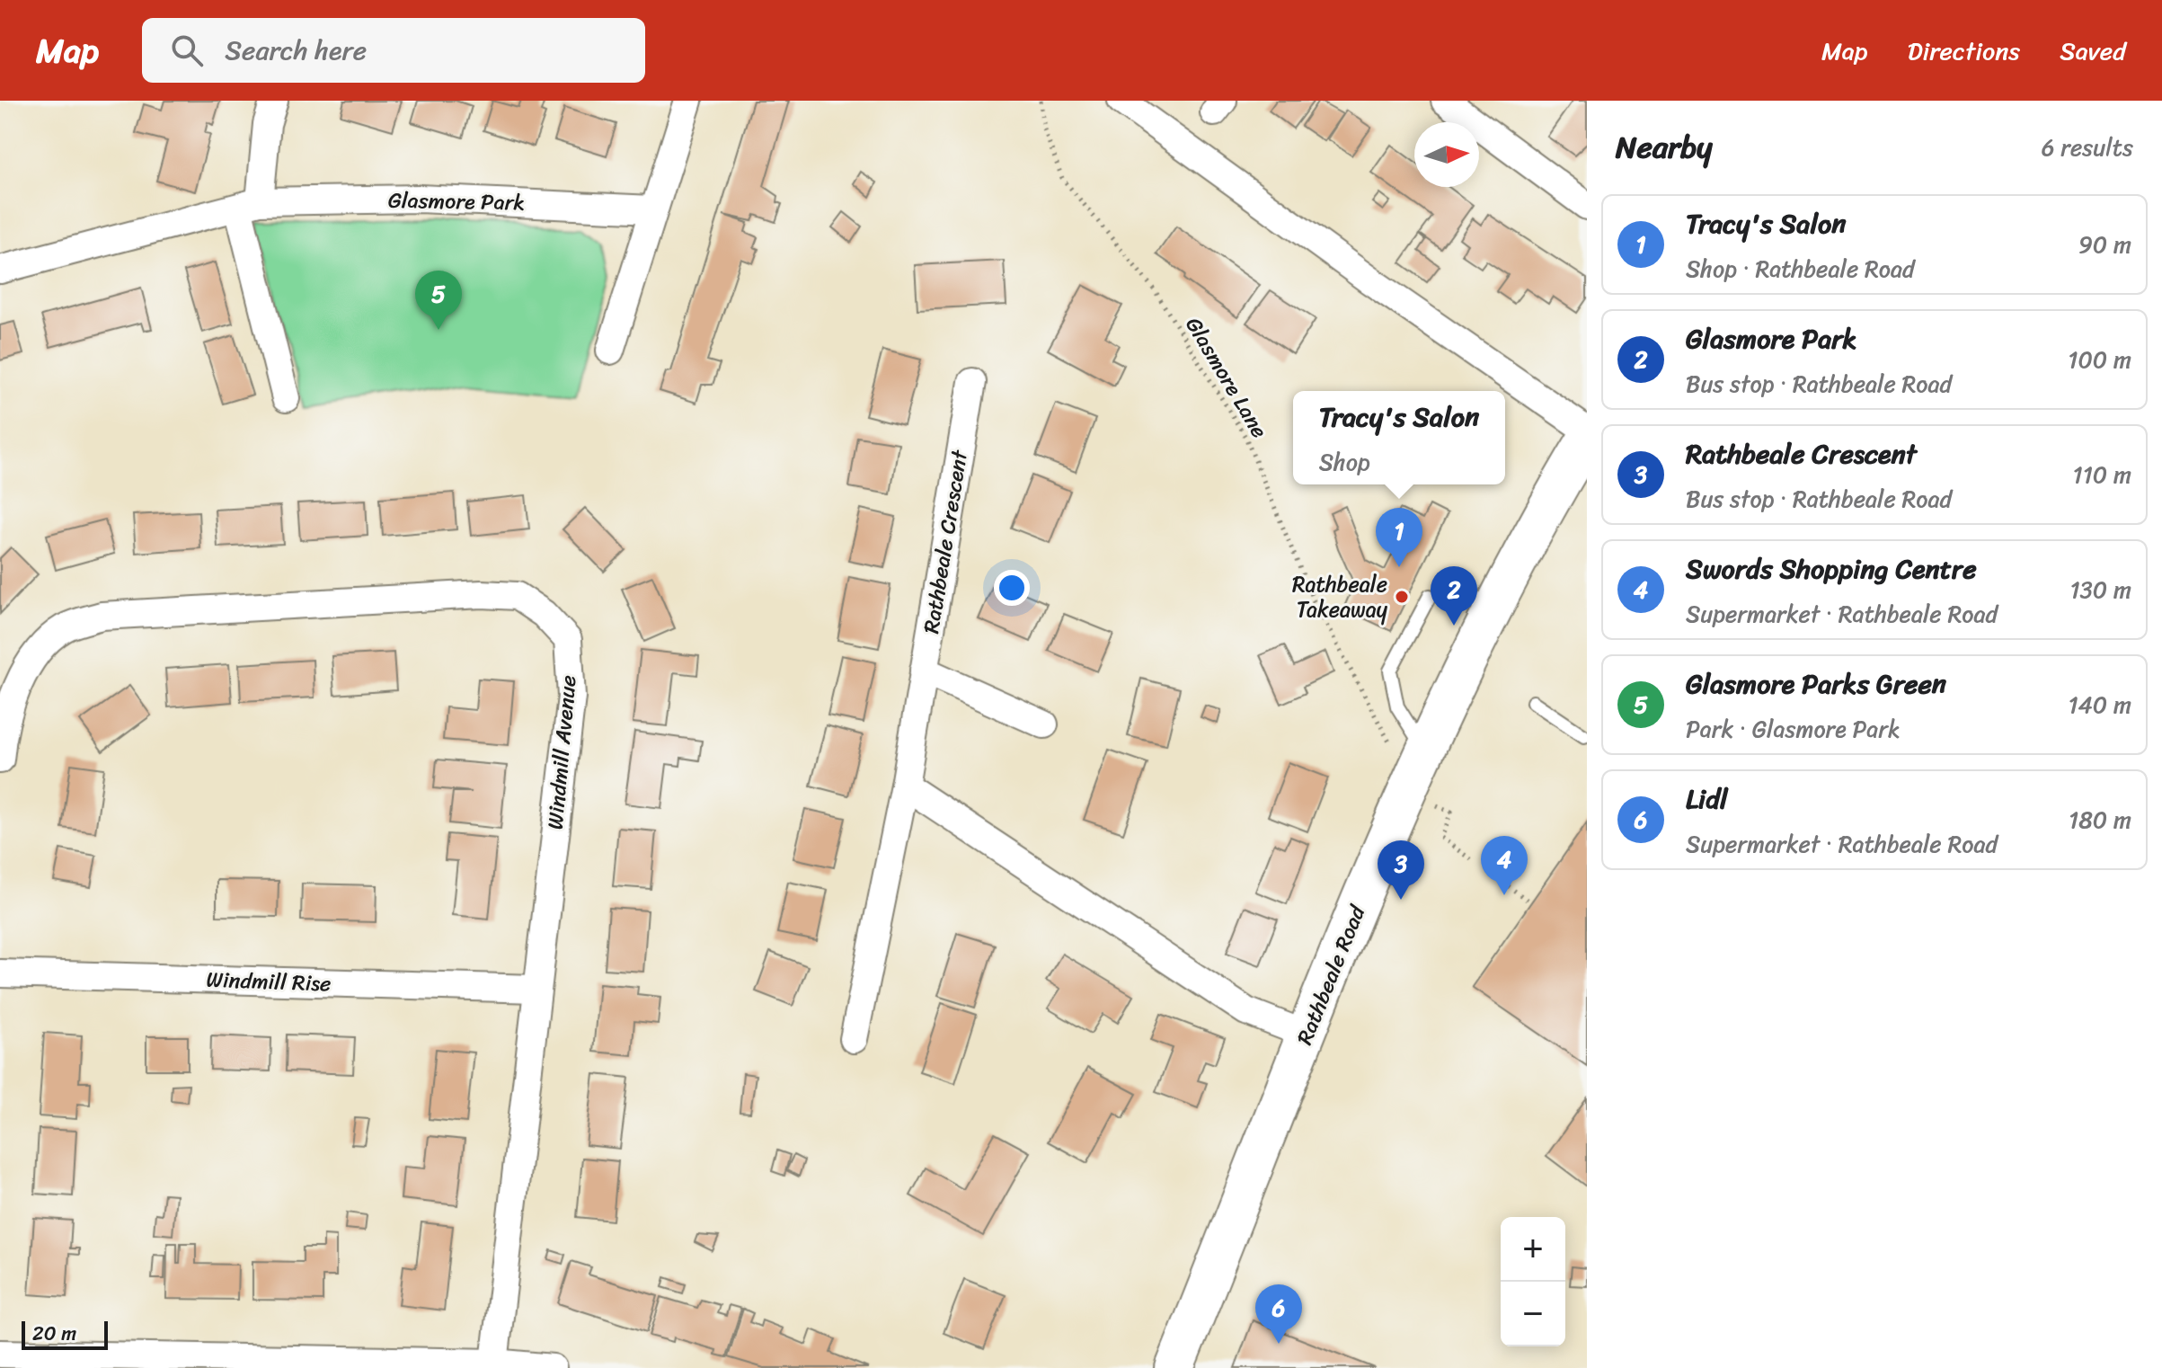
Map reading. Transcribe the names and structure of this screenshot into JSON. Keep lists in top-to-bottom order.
{
  "streets": {
    "main road": ["Rathbeale Road"],
    "street": [
      "Glasmore Park",
      "Rathbeale Crescent",
      "Windmill Avenue",
      "Windmill Rise"
    ],
    "path": ["Glasmore Lane"]
  },
  "crossings": [
    ["Glasmore Lane", "Rathbeale Road"],
    ["Windmill Avenue", "Windmill Rise"]
  ],
  "places": ["Rathbeale Takeaway"],
  "scale_bar": "20 m",
  "north": "right",
  "page": {
    "header": "Map",
    "search": "Search here",
    "nav": ["Map", "Directions", "Saved"],
    "heading": ["Nearby", "6 results"],
    "list": [
      {
        "mark": "1",
        "name": "Tracy's Salon",
        "note": "Shop · Rathbeale Road",
        "value": "90 m"
      },
      {
        "mark": "2",
        "name": "Glasmore Park",
        "note": "Bus stop · Rathbeale Road",
        "value": "100 m"
      },
      {
        "mark": "3",
        "name": "Rathbeale Crescent",
        "note": "Bus stop · Rathbeale Road",
        "value": "110 m"
      },
      {
        "mark": "4",
        "name": "Swords Shopping Centre",
        "note": "Supermarket · Rathbeale Road",
        "value": "130 m"
      },
      {
        "mark": "5",
        "name": "Glasmore Parks Green",
        "note": "Park · Glasmore Park",
        "value": "140 m"
      },
      {
        "mark": "6",
        "name": "Lidl",
        "note": "Supermarket · Rathbeale Road",
        "value": "180 m"
      }
    ],
    "pins": [
      "5",
      "1",
      "2",
      "4",
      "3",
      "6"
    ],
    "popup": ["Tracy's Salon", "Shop"],
    "map_buttons": ["+", "−"],
    "scale": "20 m"
  }
}
